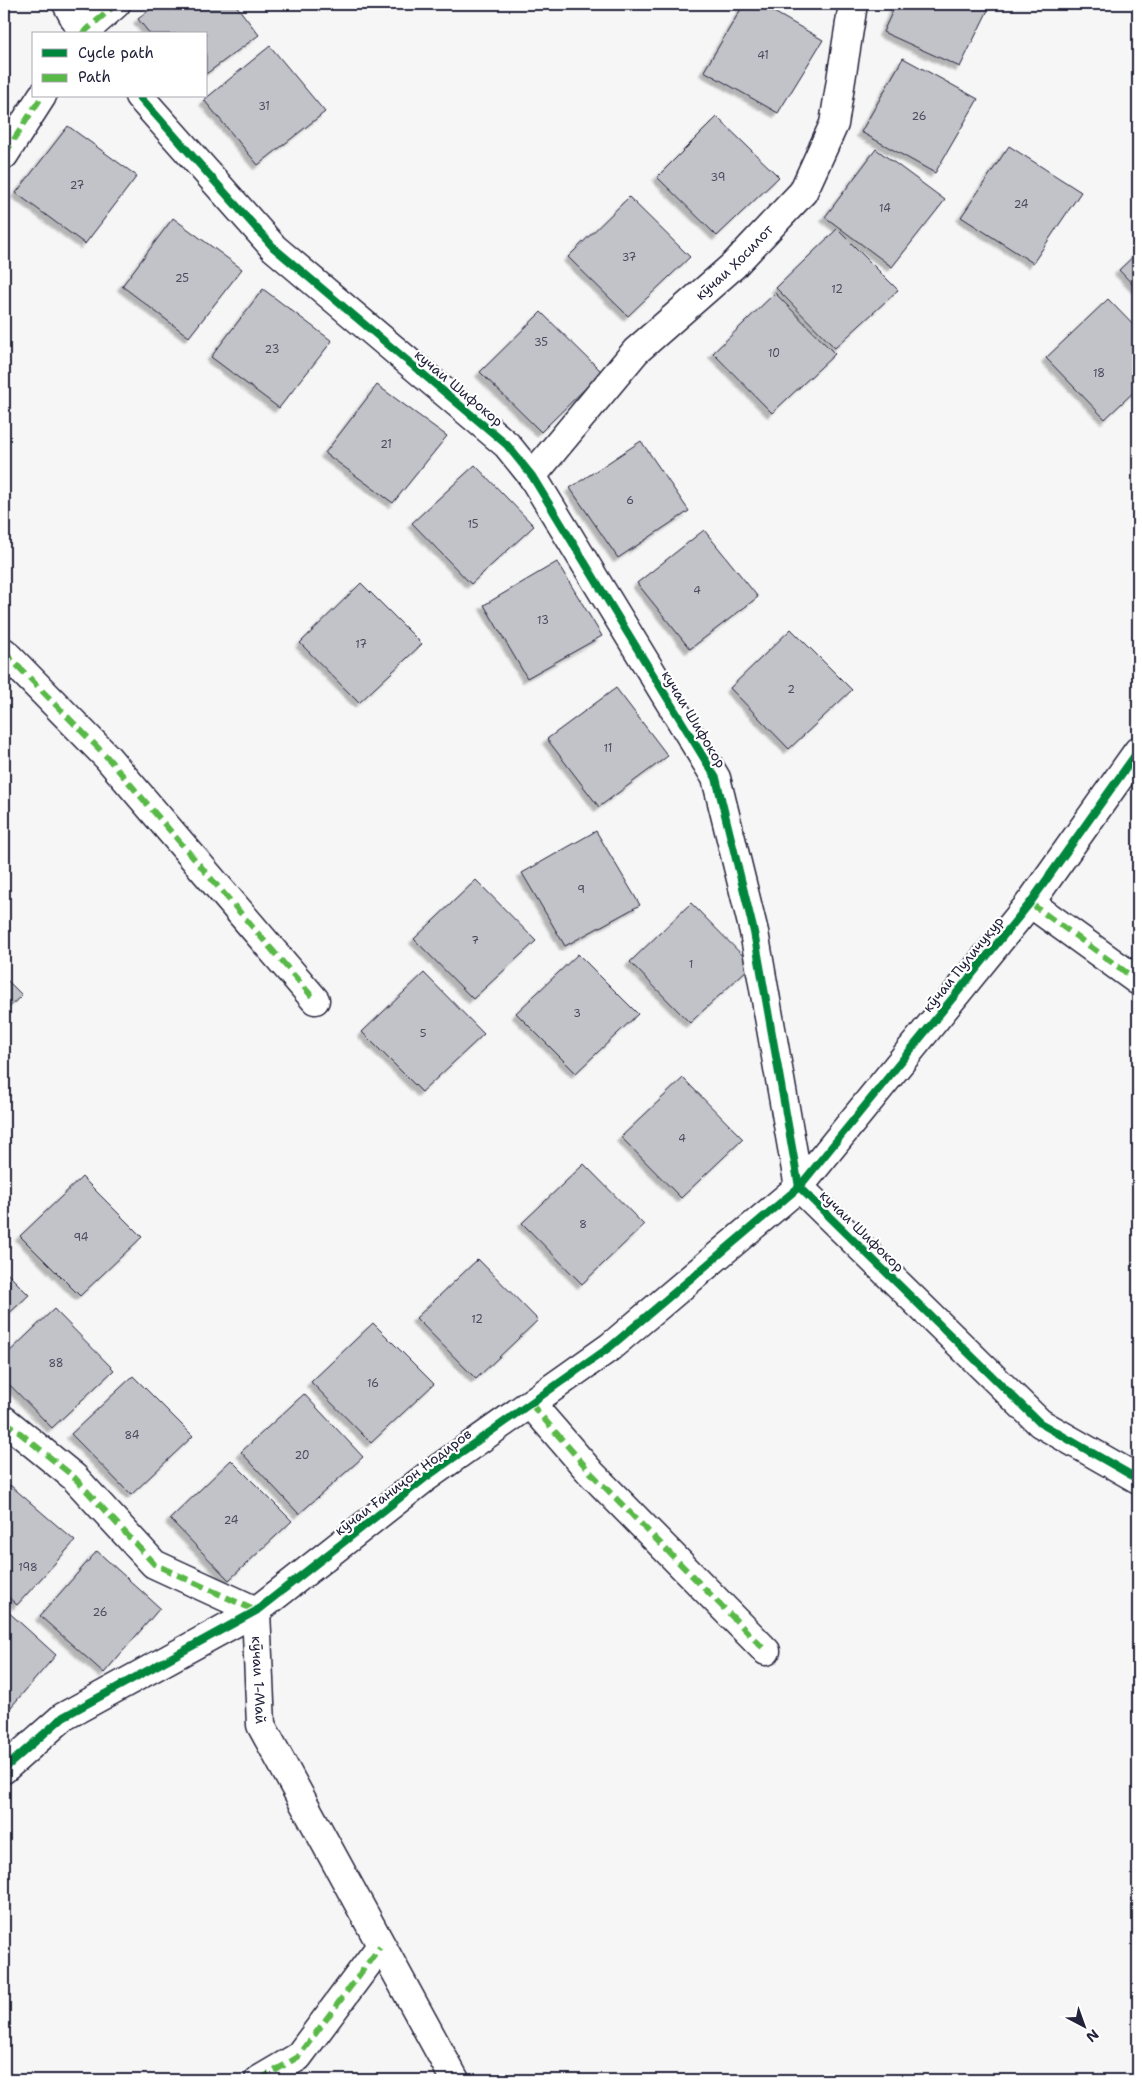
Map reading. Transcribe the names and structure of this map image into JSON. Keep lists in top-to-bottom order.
{
  "streets": {
    "street": [
      "кӯчаи Хосилот",
      "кучаи Шифокор",
      "кӯчаи Пуличуқур",
      "кӯчаи Ғаниҷон Нодиров",
      "кӯчаи 1-Май"
    ]
  },
  "crossings": [
    ["кӯчаи Хосилот", "кучаи Шифокор"],
    ["кучаи Шифокор", "кӯчаи Пуличуқур"],
    ["кучаи Шифокор", "кӯчаи Ғаниҷон Нодиров"],
    ["кӯчаи Пуличуқур", "кӯчаи Ғаниҷон Нодиров"],
    ["кӯчаи Ғаниҷон Нодиров", "кӯчаи 1-Май"]
  ],
  "house_numbers": [
    "41",
    "31",
    "26",
    "39",
    "27",
    "24",
    "14",
    "37",
    "25",
    "12",
    "35",
    "23",
    "10",
    "18",
    "21",
    "6",
    "15",
    "4",
    "13",
    "17",
    "2",
    "11",
    "9",
    "7",
    "1",
    "3",
    "5",
    "4",
    "8",
    "94",
    "12",
    "88",
    "16",
    "84",
    "20",
    "24",
    "198",
    "26"
  ],
  "legend": ["Cycle path", "Path"],
  "north": "bottom right"
}
